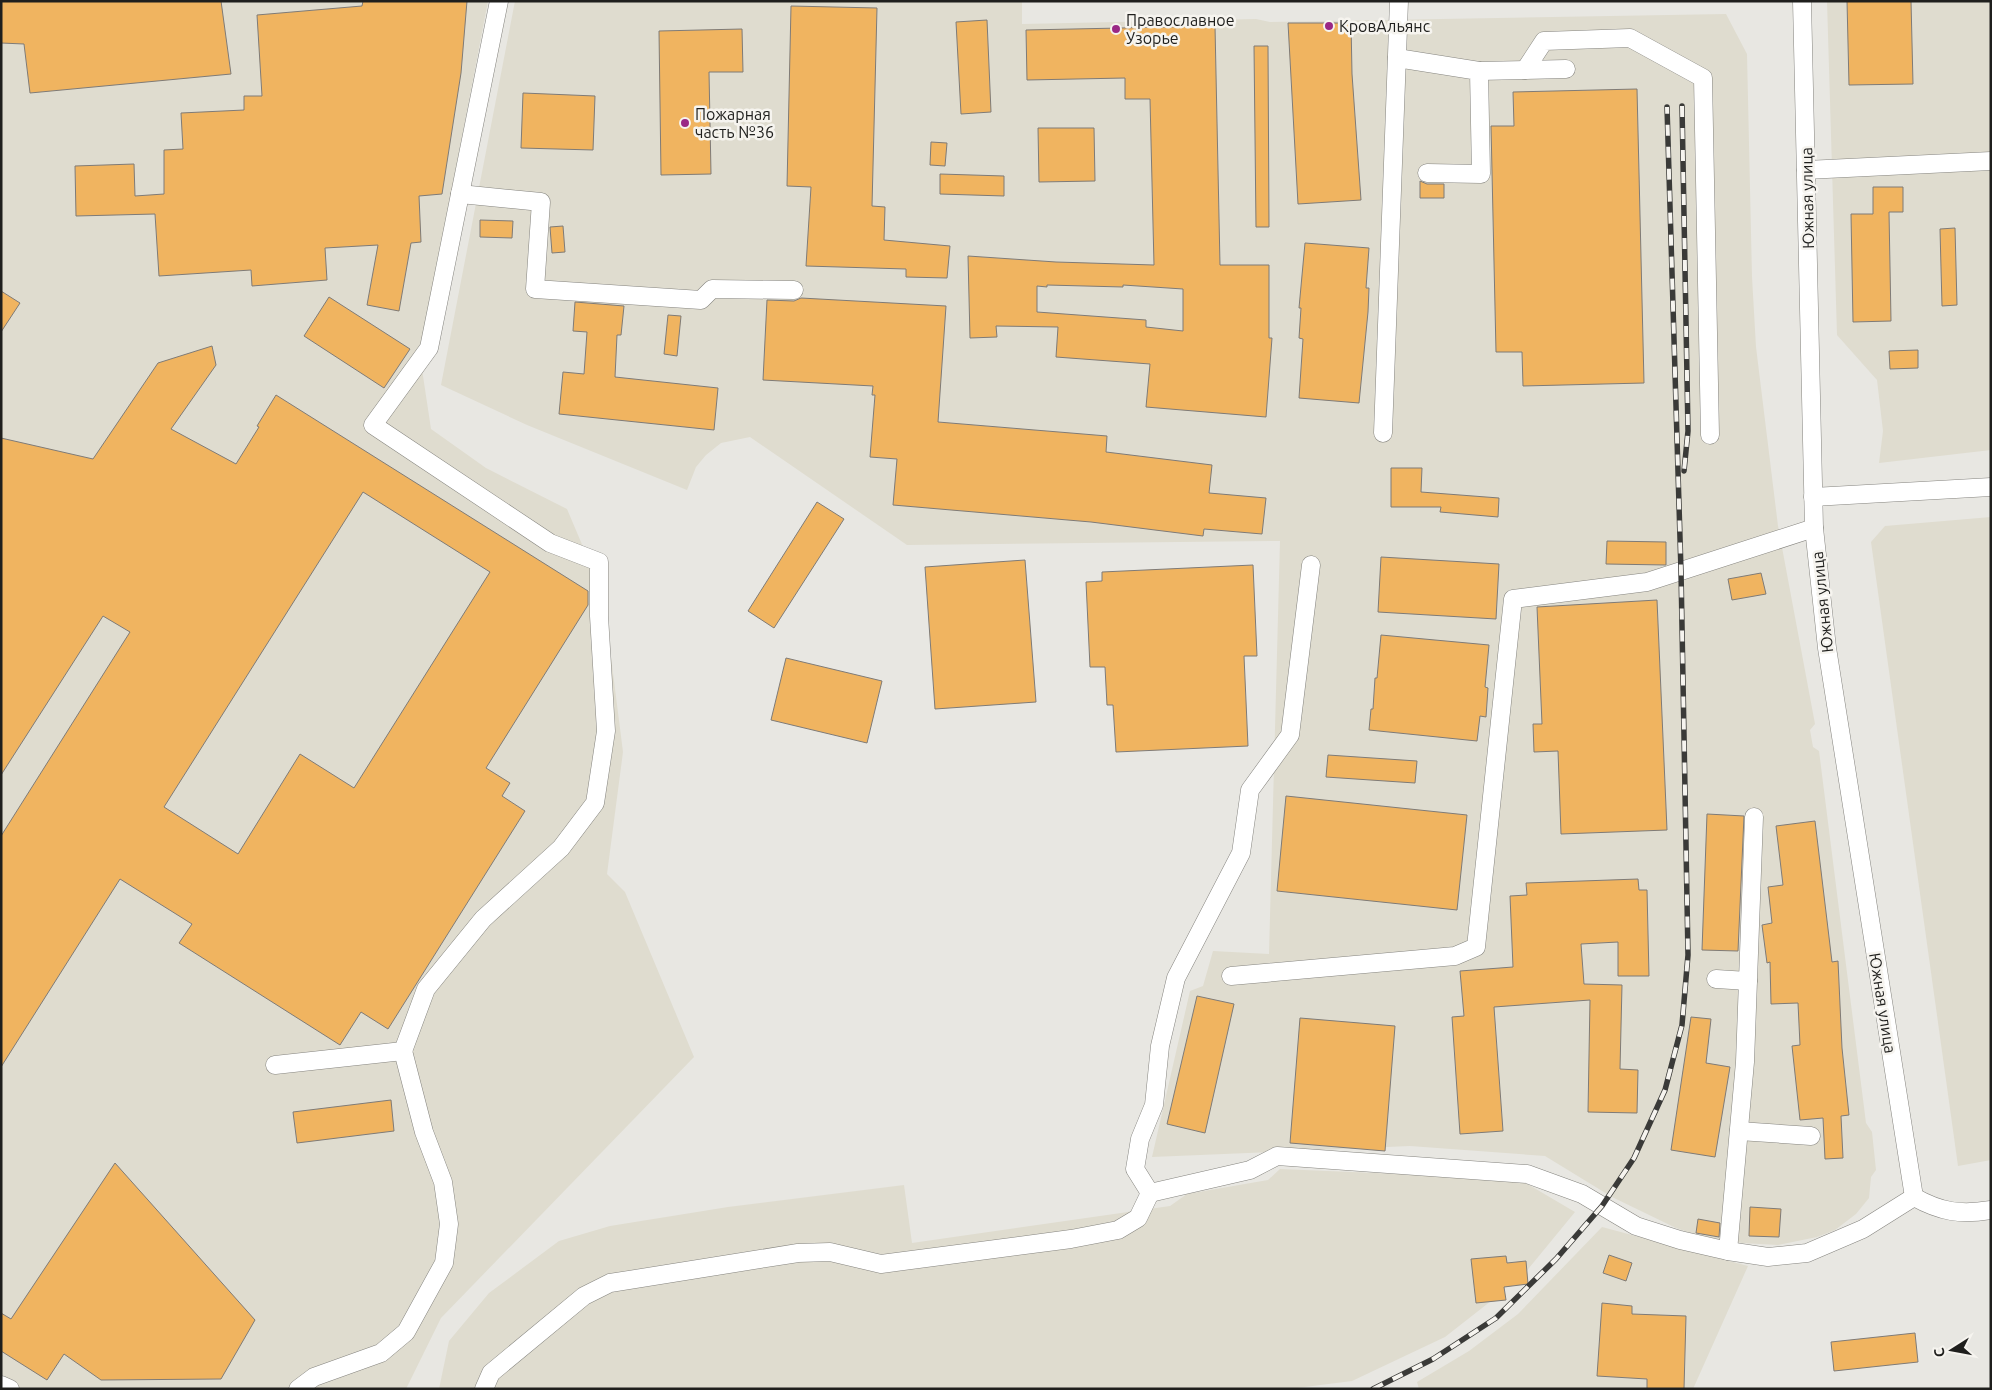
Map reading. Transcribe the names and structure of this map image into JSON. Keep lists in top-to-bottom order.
{
  "streets": {
    "street": ["Южная улица"]
  },
  "places": ["КровАльянс", "Православное Узорье", "Пожарная часть №36"],
  "north": "left"
}
